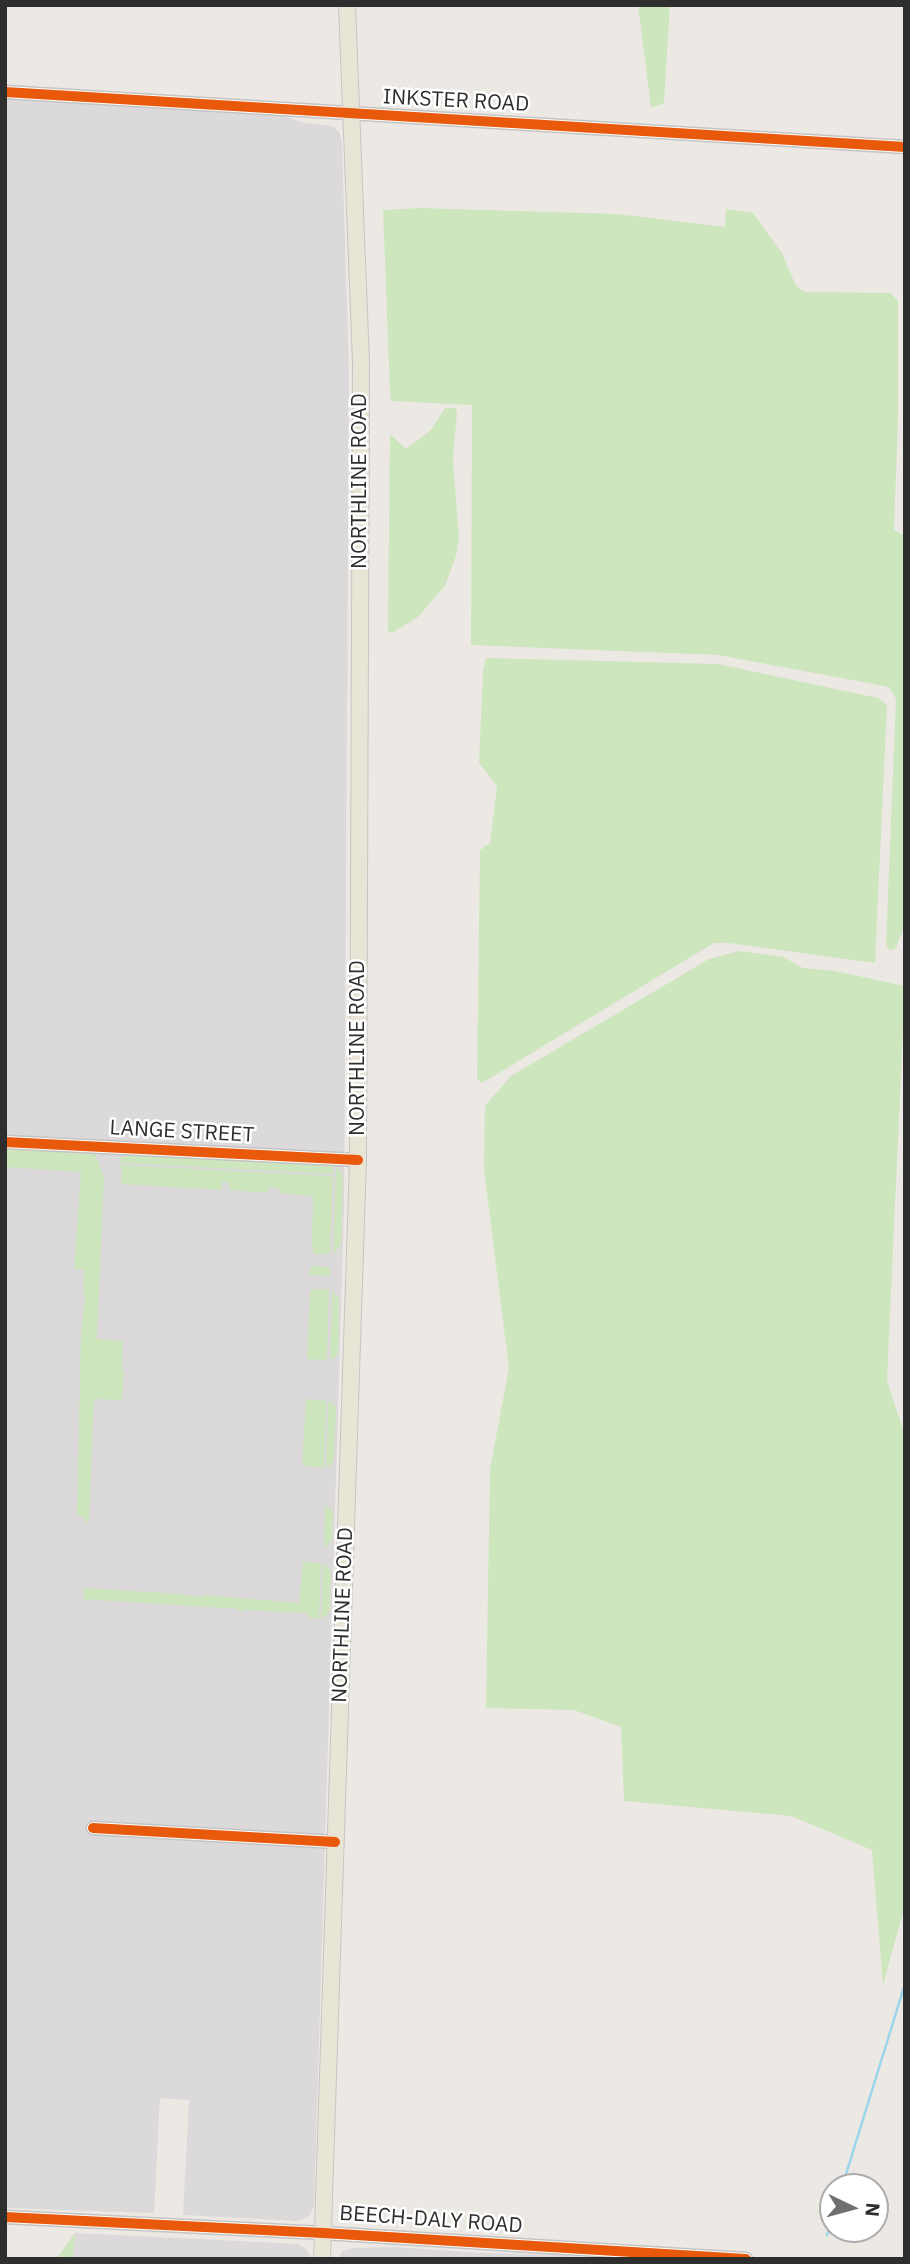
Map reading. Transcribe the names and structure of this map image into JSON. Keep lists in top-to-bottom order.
{
  "streets": {
    "main road": ["NORTHLINE ROAD"],
    "street": ["INKSTER ROAD", "LANGE STREET", "BEECH-DALY ROAD"]
  },
  "crossings": [
    ["INKSTER ROAD", "NORTHLINE ROAD"],
    ["NORTHLINE ROAD", "LANGE STREET"],
    ["NORTHLINE ROAD", "BEECH-DALY ROAD"]
  ],
  "north": "right"
}
